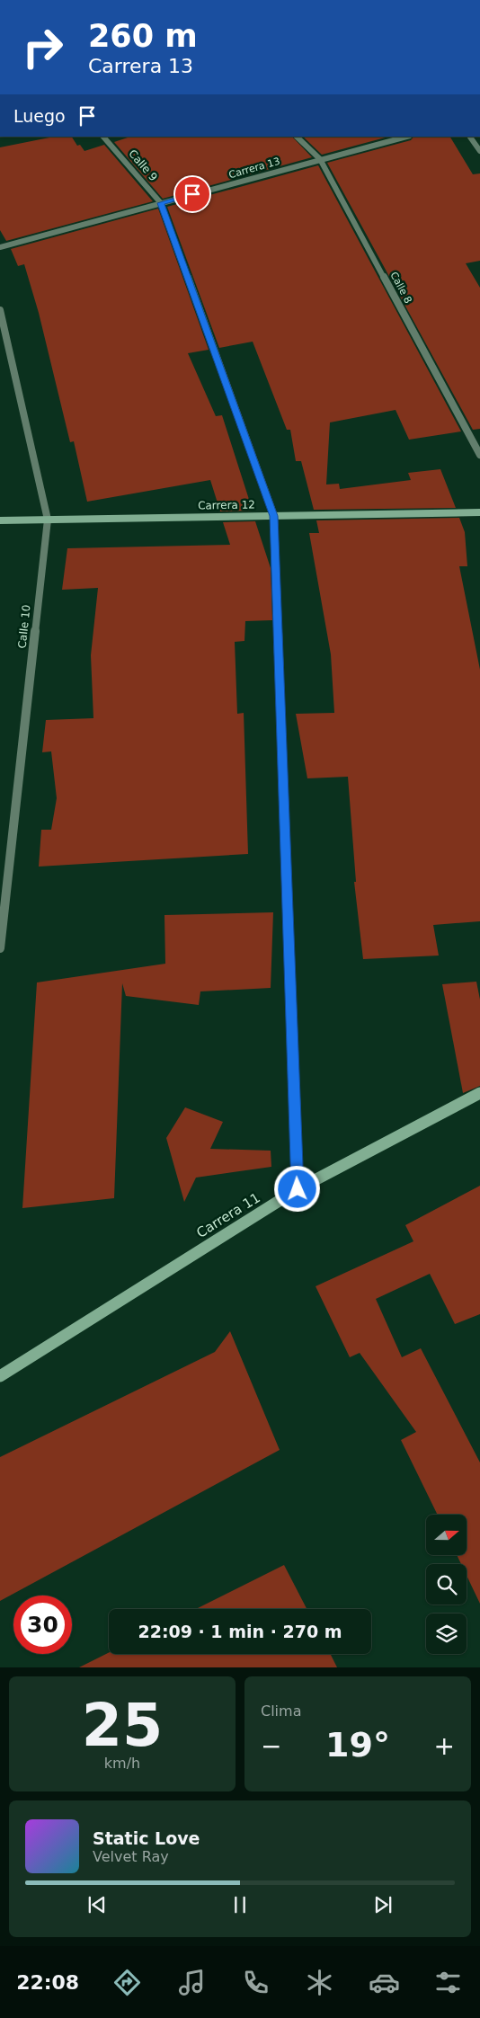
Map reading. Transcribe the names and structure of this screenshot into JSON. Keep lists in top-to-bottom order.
{
  "streets": {
    "street": [
      "Calle 9",
      "Carrera 13",
      "Calle 8",
      "Carrera 12",
      "Calle 10",
      "Carrera 11"
    ]
  },
  "crossings": [
    ["Calle 9", "Carrera 13"],
    ["Calle 9", "Carrera 12"],
    ["Calle 9", "Carrera 11"],
    ["Carrera 13", "Calle 8"],
    ["Carrera 12", "Calle 10"]
  ],
  "north": "right",
  "page": {
    "turn": ["260 m", "Carrera 13"],
    "then": "Luego",
    "limit": "30",
    "trip": "22:09 · 1 min · 270 m",
    "tile": [
      ["25", "km/h"],
      "Clima"
    ],
    "heat": ["−", "19°", "+"],
    "song": ["Static Love", "Velvet Ray"],
    "tabs": "22:08"
  }
}
